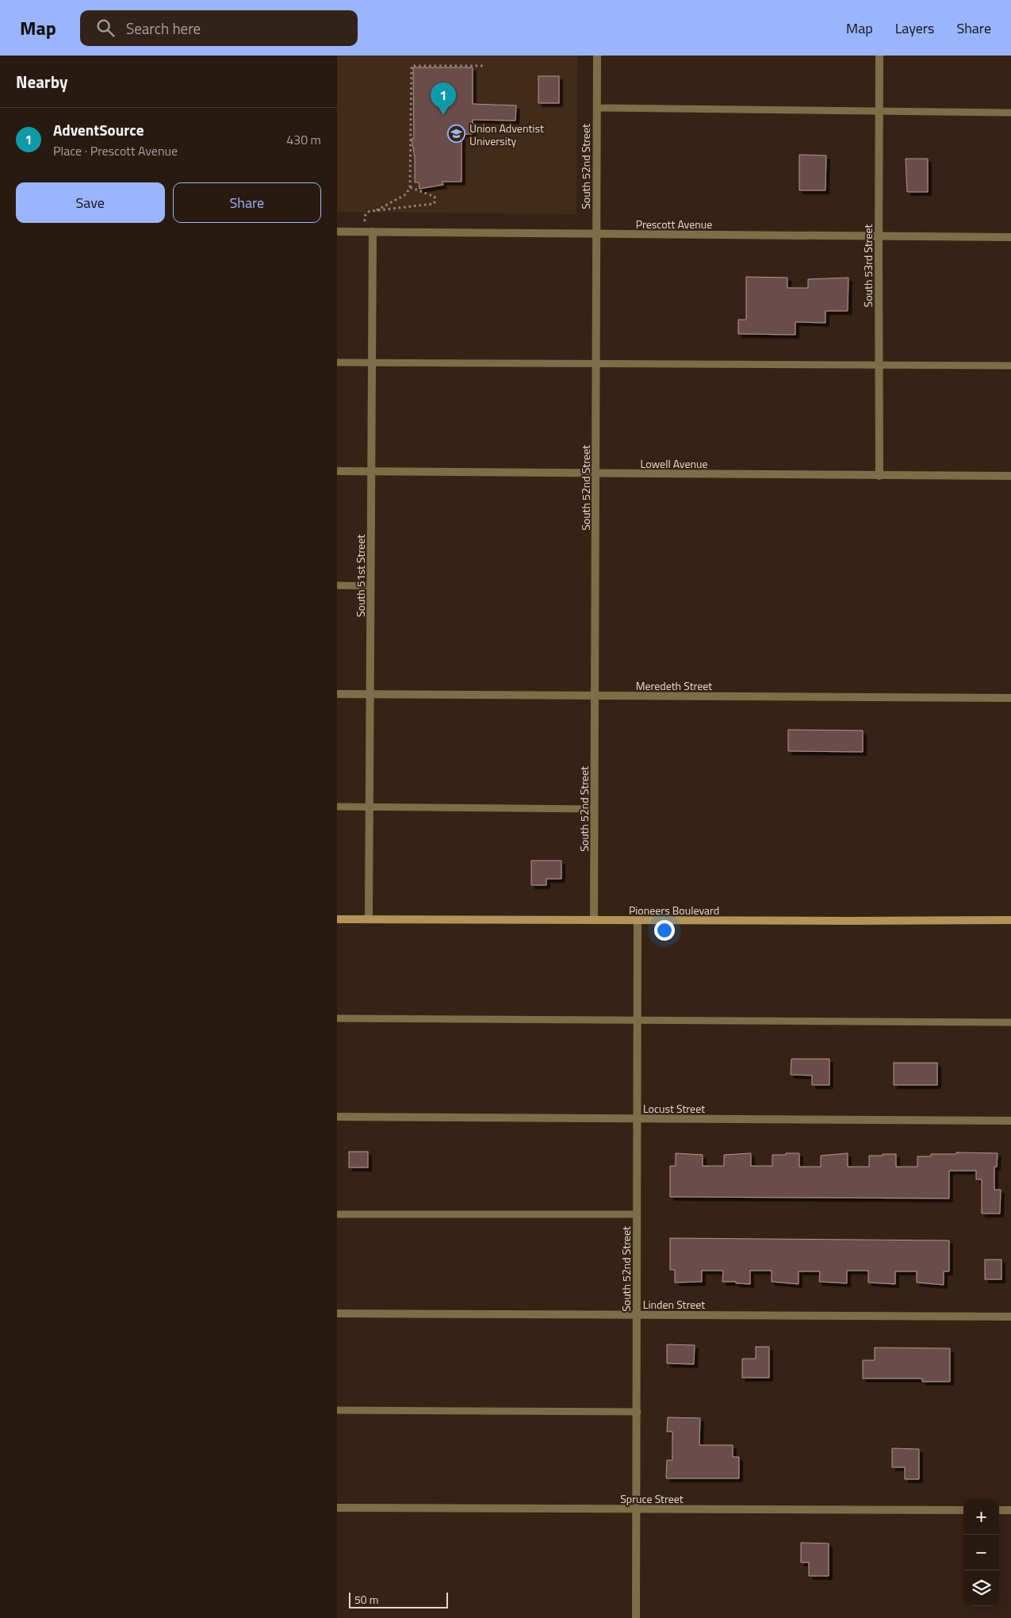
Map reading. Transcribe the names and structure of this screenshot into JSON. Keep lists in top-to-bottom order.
{
  "streets": {
    "main road": ["Pioneers Boulevard"],
    "street": [
      "South 52nd Street",
      "Prescott Avenue",
      "South 53rd Street",
      "Lowell Avenue",
      "South 51st Street",
      "Meredeth Street",
      "Locust Street",
      "Linden Street",
      "Spruce Street"
    ]
  },
  "crossings": [
    ["South 52nd Street", "Prescott Avenue"],
    ["South 52nd Street", "Lowell Avenue"],
    ["South 52nd Street", "Meredeth Street"],
    ["South 52nd Street", "Pioneers Boulevard"],
    ["South 52nd Street", "Locust Street"],
    ["South 52nd Street", "Linden Street"],
    ["South 52nd Street", "Spruce Street"],
    ["Prescott Avenue", "South 53rd Street"],
    ["Prescott Avenue", "South 51st Street"],
    ["South 53rd Street", "Lowell Avenue"],
    ["Lowell Avenue", "South 51st Street"],
    ["South 51st Street", "Meredeth Street"],
    ["South 51st Street", "Pioneers Boulevard"]
  ],
  "places": {
    "school or university": ["Union Adventist University"]
  },
  "scale_bar": "50 m",
  "page": {
    "header": "Map",
    "search": "Search here",
    "nav": ["Map", "Layers", "Share"],
    "heading": "Nearby",
    "pins": "1",
    "list": [
      {
        "mark": "1",
        "name": "AdventSource",
        "note": "Place · Prescott Avenue",
        "value": "430 m"
      }
    ],
    "buttons": ["Save", "Share"],
    "map_buttons": ["+", "−"],
    "scale": "50 m"
  }
}
